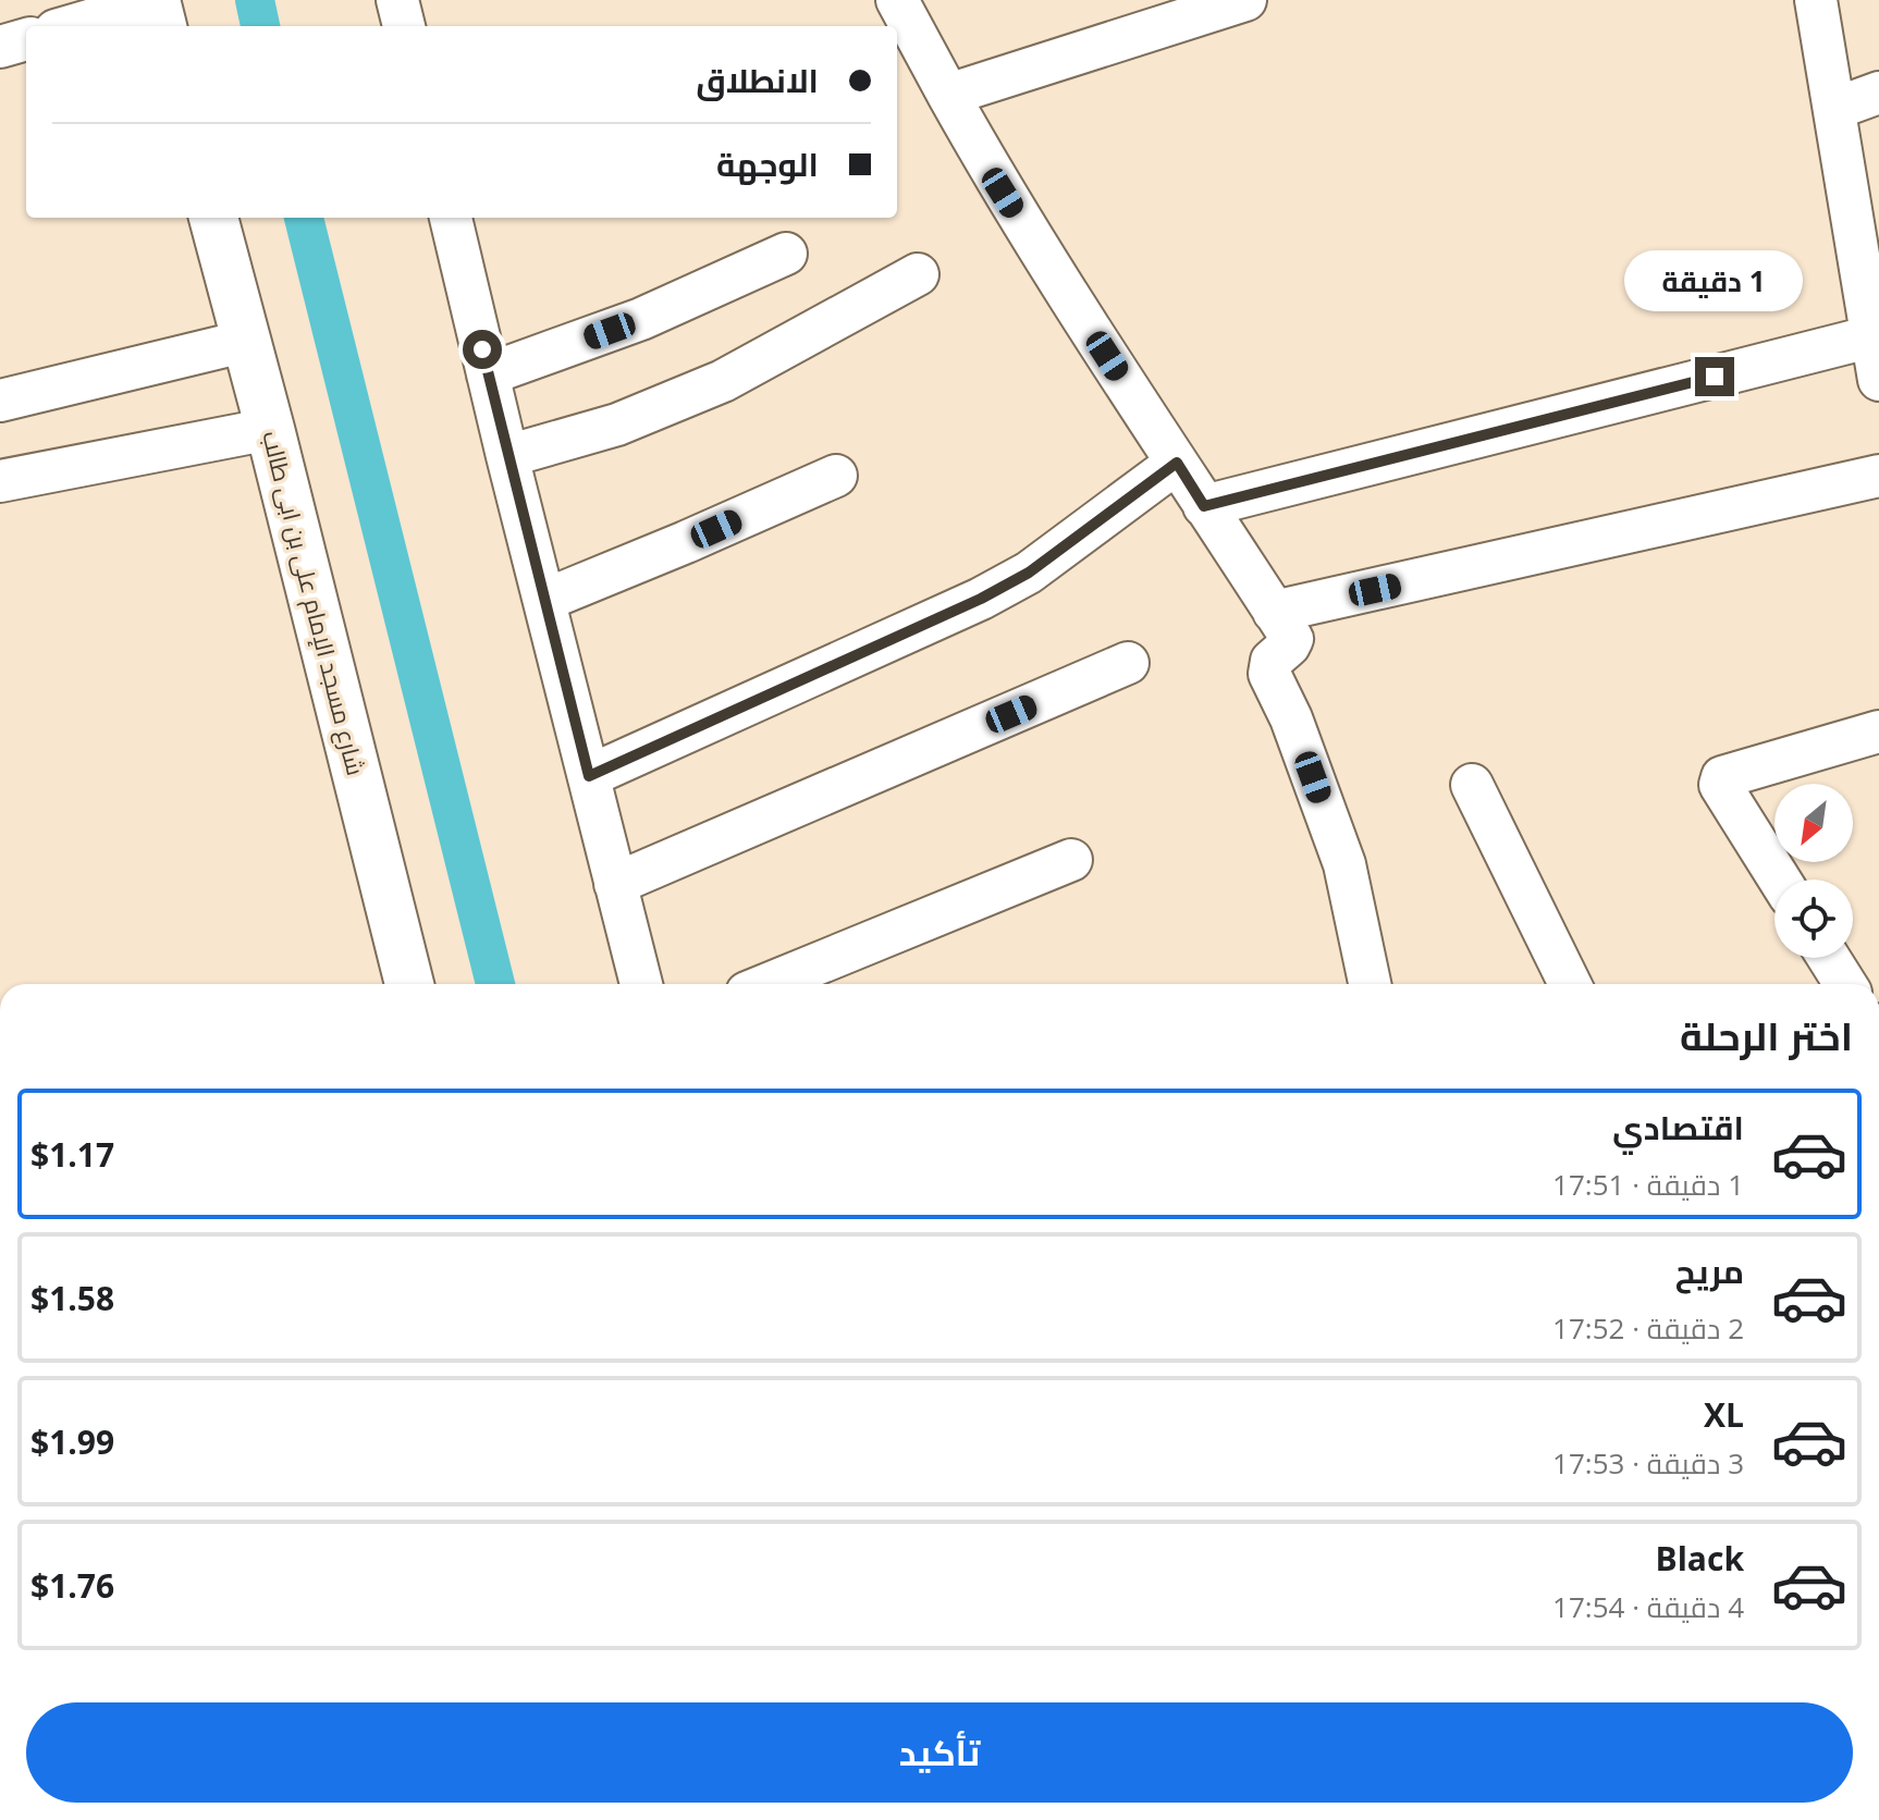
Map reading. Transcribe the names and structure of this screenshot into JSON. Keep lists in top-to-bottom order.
{
  "streets": {
    "street": ["شارع مسجد الإمام على بن ابى طالب"]
  },
  "north": "bottom left",
  "page": {
    "banner": ["الانطلاق", "الوجهة"],
    "bubble": "1 دقيقة",
    "heading": "اختر الرحلة",
    "list": [
      {
        "name": "اقتصادي",
        "note": "1 دقيقة · 17:51",
        "value": "$1.17"
      },
      {
        "name": "مريح",
        "note": "2 دقيقة · 17:52",
        "value": "$1.58"
      },
      {
        "name": "XL",
        "note": "3 دقيقة · 17:53",
        "value": "$1.99"
      },
      {
        "name": "Black",
        "note": "4 دقيقة · 17:54",
        "value": "$1.76"
      }
    ],
    "buttons": "تأكيد"
  }
}
